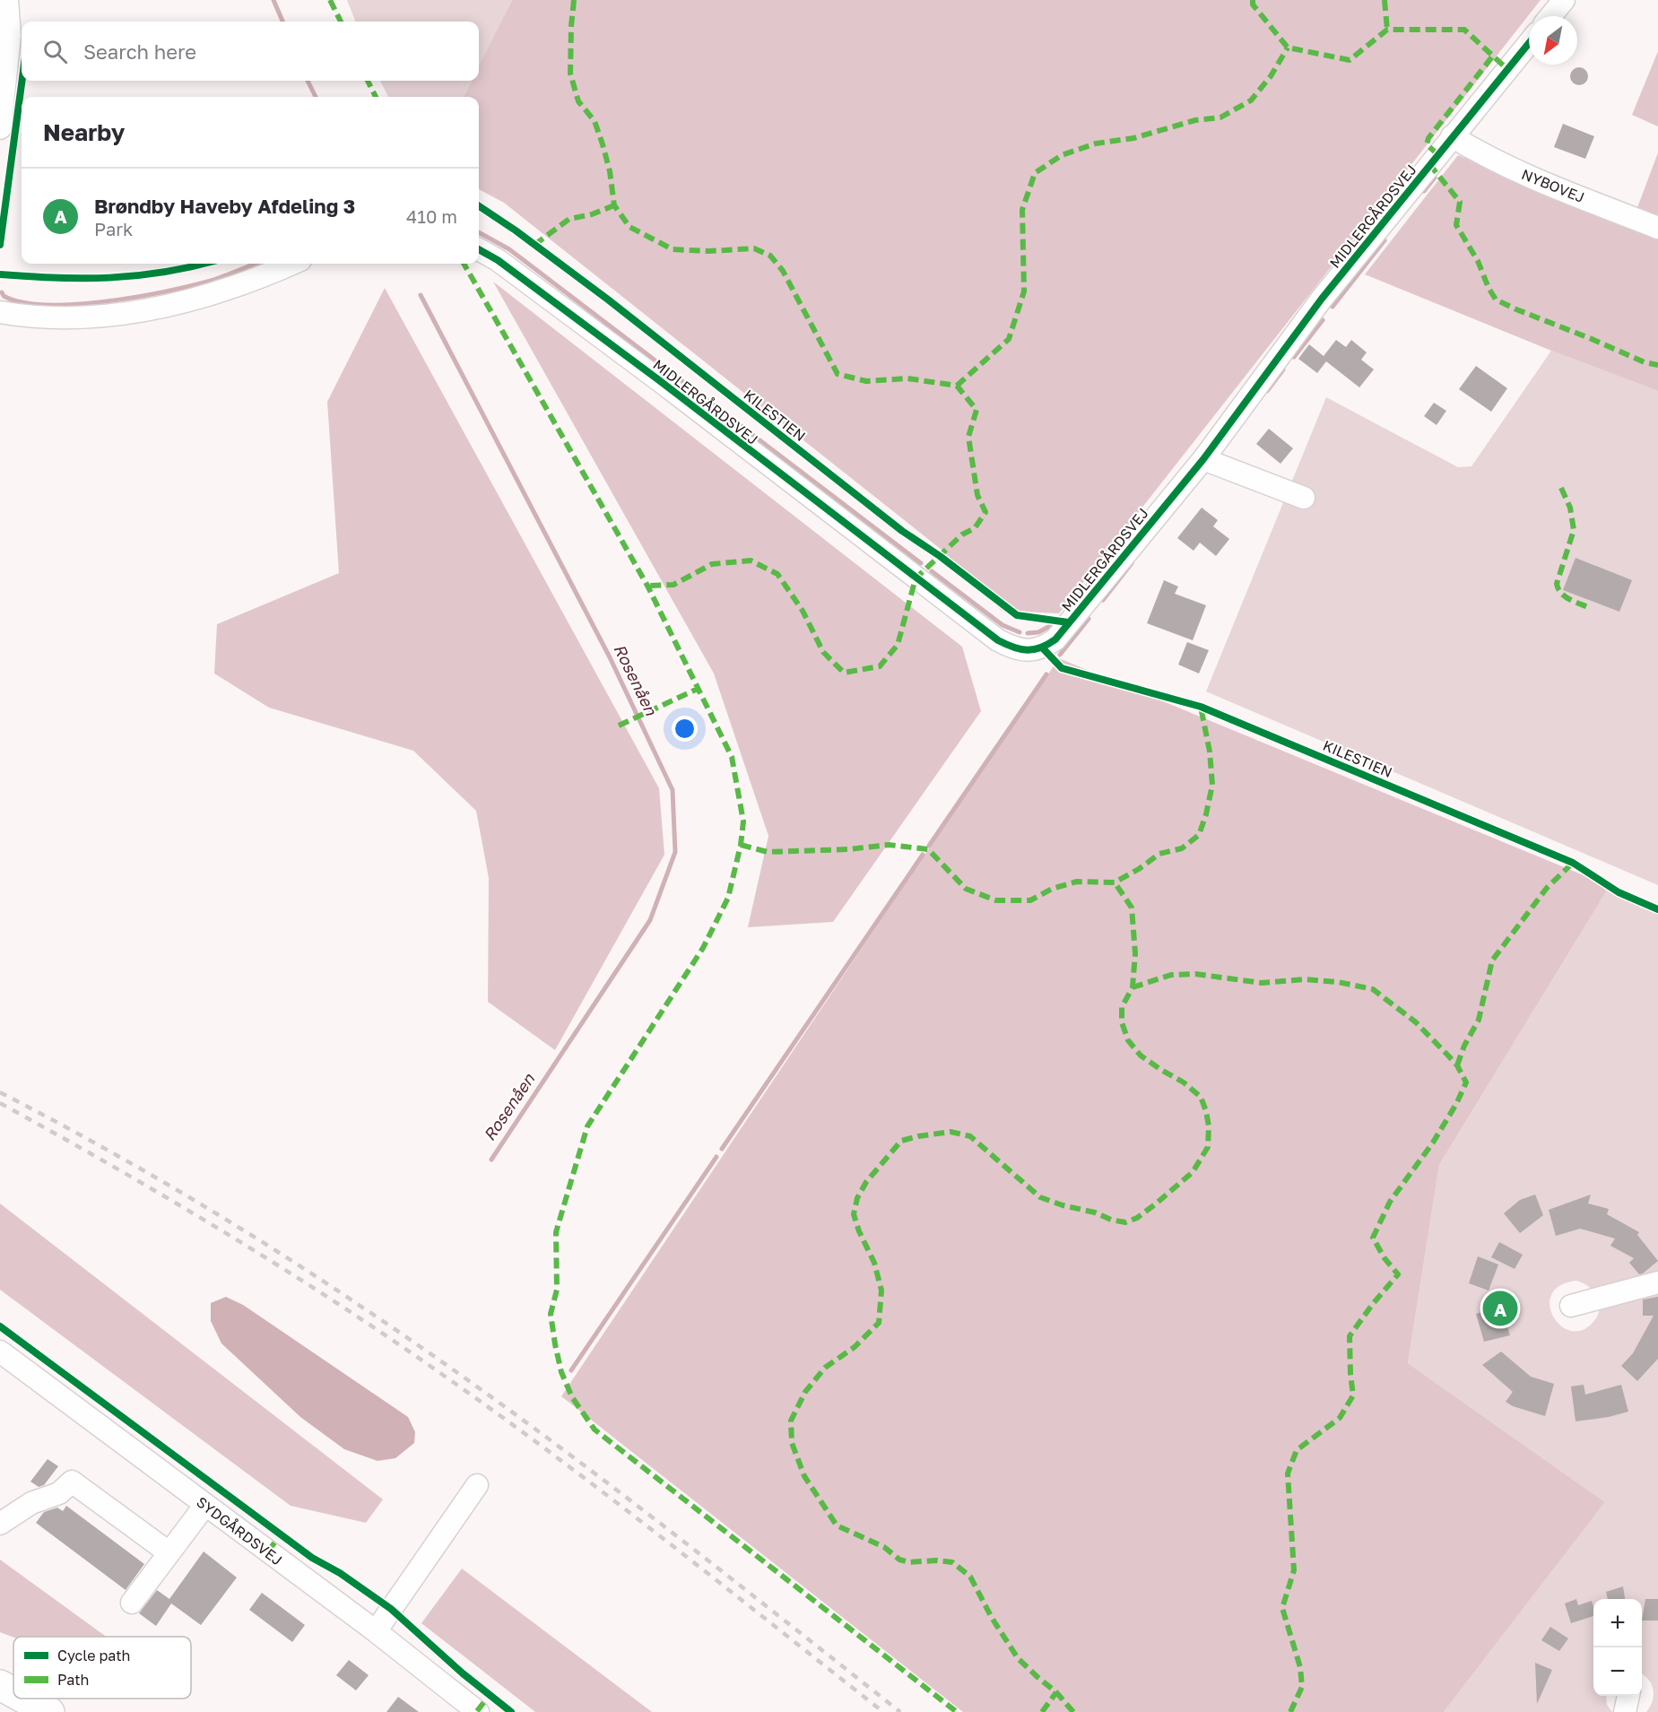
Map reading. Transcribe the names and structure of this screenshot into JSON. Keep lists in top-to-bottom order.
{
  "streets": {
    "street": ["NYBOVEJ", "MIDLERGÅRDSVEJ", "SYDGÅRDSVEJ"],
    "cycle path": ["KILESTIEN"]
  },
  "crossings": [
    ["NYBOVEJ", "MIDLERGÅRDSVEJ"]
  ],
  "water": ["Rosenåen"],
  "legend": ["Cycle path", "Path"],
  "north": "bottom left",
  "page": {
    "search": "Search here",
    "heading": "Nearby",
    "list": [
      {
        "mark": "A",
        "name": "Brøndby Haveby Afdeling 3",
        "note": "Park",
        "value": "410 m"
      }
    ],
    "pins": "A",
    "map_buttons": ["+", "−"]
  }
}
